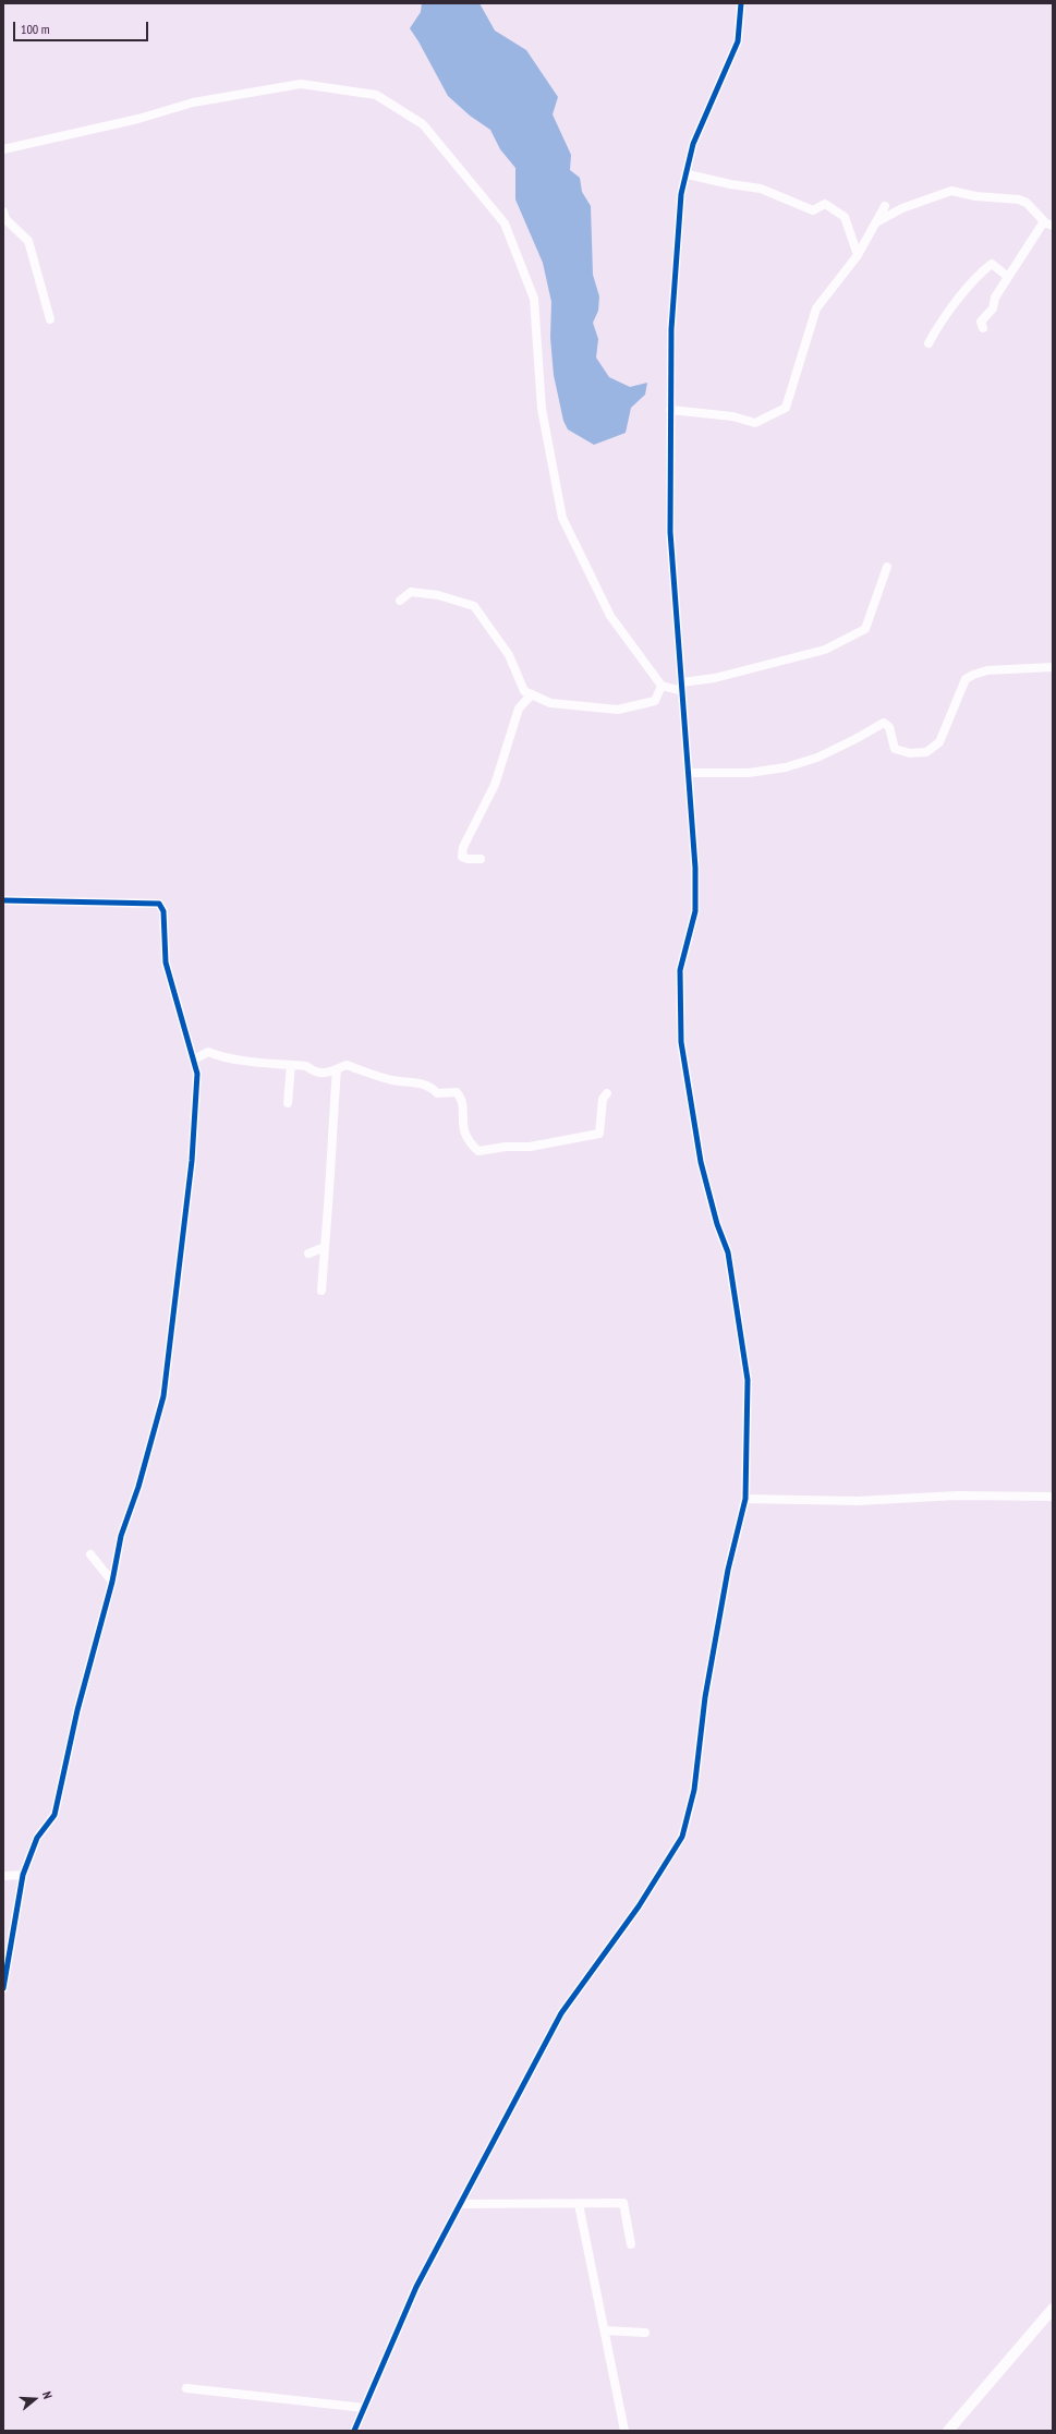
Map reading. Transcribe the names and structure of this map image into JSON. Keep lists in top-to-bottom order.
{
  "scale_bar": "100 m",
  "north": "right"
}
